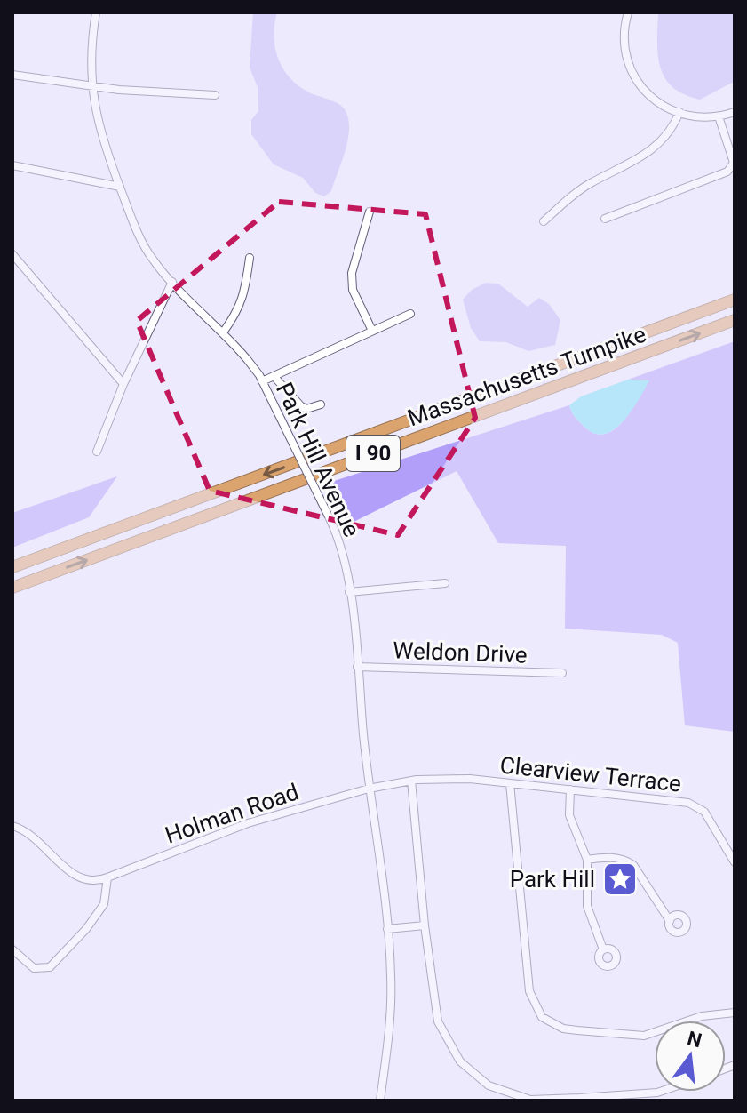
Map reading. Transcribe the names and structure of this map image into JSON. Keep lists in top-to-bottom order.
{
  "streets": {
    "highway": ["Massachusetts Turnpike", "I 90"],
    "street": [
      "Park Hill Avenue",
      "Weldon Drive",
      "Clearview Terrace",
      "Holman Road"
    ]
  },
  "crossings": [
    ["Park Hill Avenue", "Weldon Drive"],
    ["Park Hill Avenue", "Clearview Terrace"],
    ["Park Hill Avenue", "Holman Road"],
    ["Clearview Terrace", "Holman Road"]
  ],
  "places": {
    "place": ["Park Hill"]
  },
  "north": "top"
}
